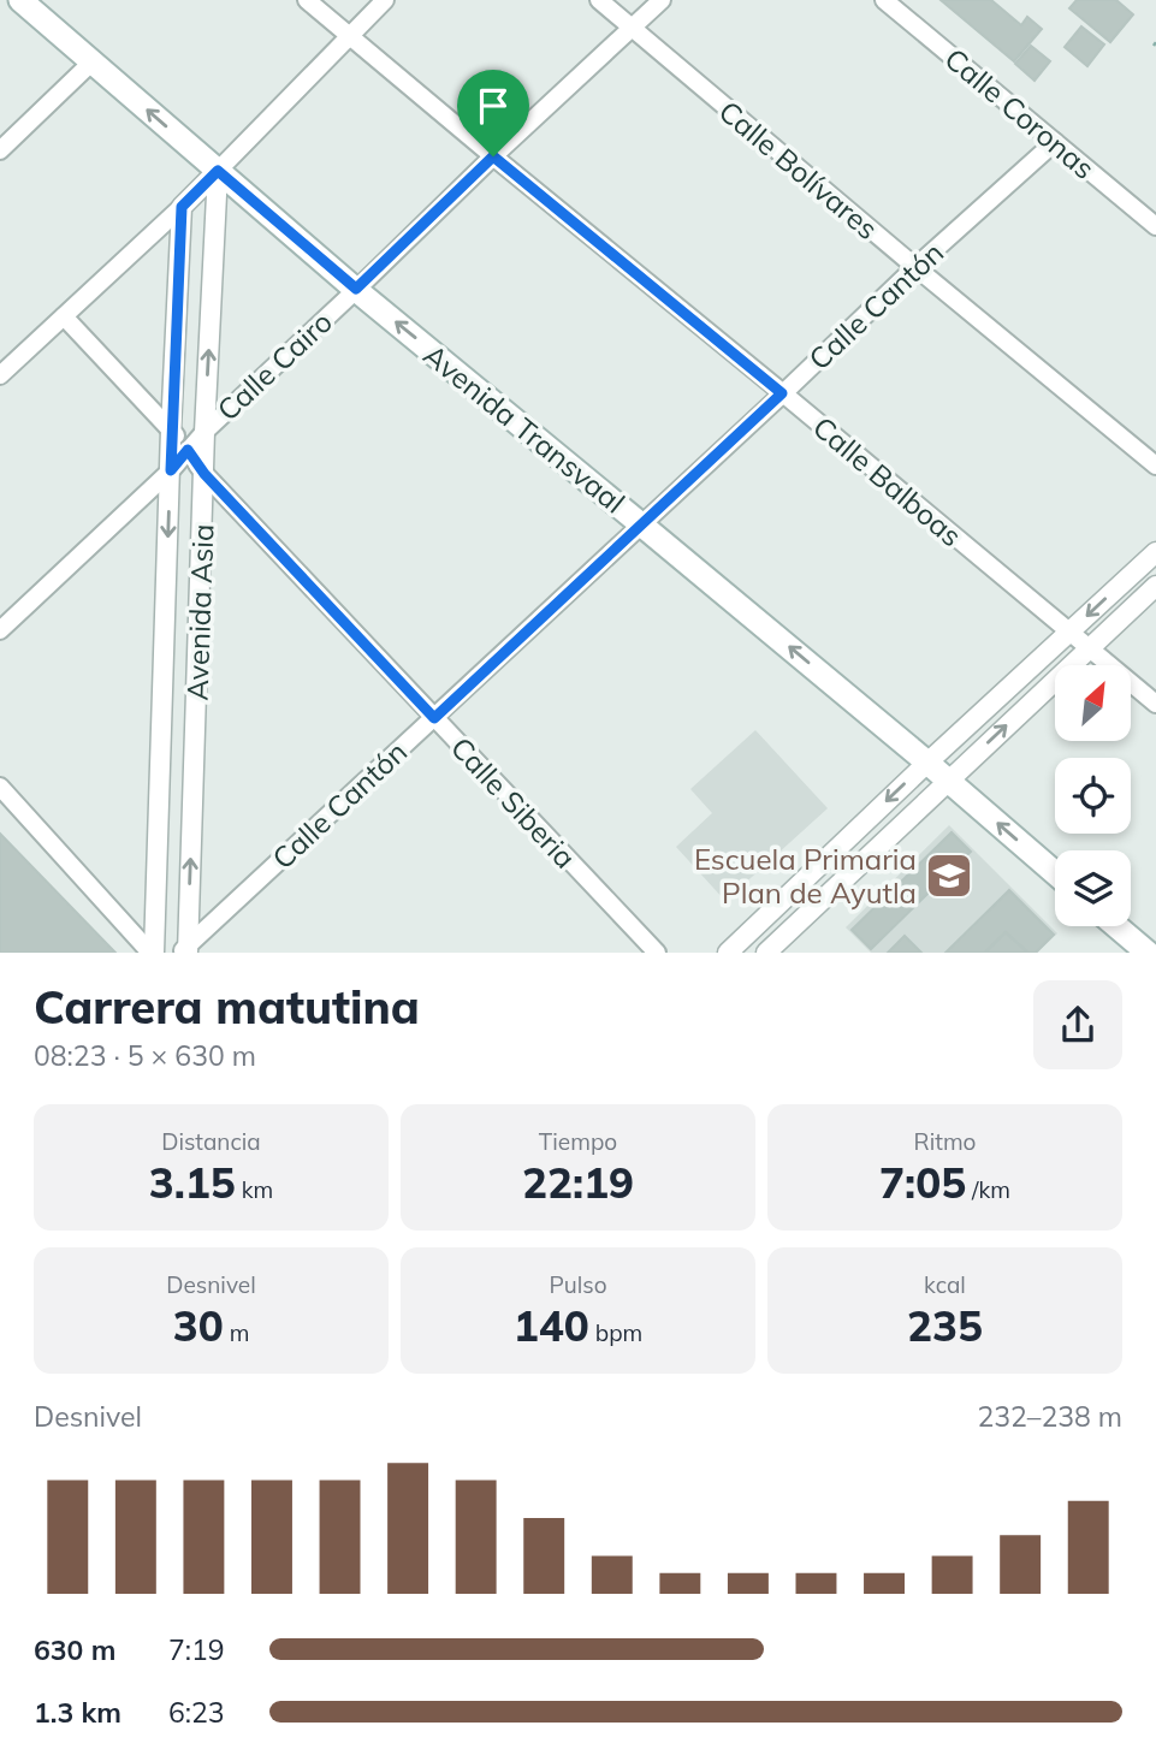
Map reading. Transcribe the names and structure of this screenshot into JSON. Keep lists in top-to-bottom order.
{
  "streets": {
    "main road": ["Avenida Transvaal"],
    "street": [
      "Calle Coronas",
      "Calle Bolívares",
      "Calle Cantón",
      "Calle Cairo",
      "Calle Balboas",
      "Avenida Asia",
      "Calle Siberia"
    ]
  },
  "crossings": [
    ["Calle Coronas", "Calle Cantón"],
    ["Calle Bolívares", "Calle Cantón"],
    ["Calle Bolívares", "Calle Cairo"],
    ["Calle Cantón", "Avenida Transvaal"],
    ["Calle Cantón", "Calle Balboas"],
    ["Calle Cantón", "Avenida Asia"],
    ["Calle Cantón", "Calle Siberia"],
    ["Calle Cairo", "Avenida Transvaal"],
    ["Calle Cairo", "Calle Balboas"],
    ["Calle Cairo", "Avenida Asia"],
    ["Calle Cairo", "Calle Siberia"],
    ["Avenida Transvaal", "Avenida Asia"],
    ["Avenida Asia", "Calle Siberia"]
  ],
  "one_way": ["Avenida Transvaal"],
  "places": {
    "school or university": ["Escuela Primaria Plan de Ayutla"]
  },
  "north": "top right",
  "page": {
    "heading": ["Carrera matutina", "08:23 · 5 × 630 m"],
    "stats": [
      ["Distancia", "3.15 km"],
      ["Tiempo", "22:19"],
      ["Ritmo", "7:05 /km"],
      ["Desnivel", "30 m"],
      ["Pulso", "140 bpm"],
      ["kcal", "235"]
    ],
    "chart": ["Desnivel", "232–238 m"],
    "list": [
      {
        "name": "630 m",
        "note": "7:19"
      },
      {
        "name": "1.3 km",
        "note": "6:23"
      }
    ]
  }
}
